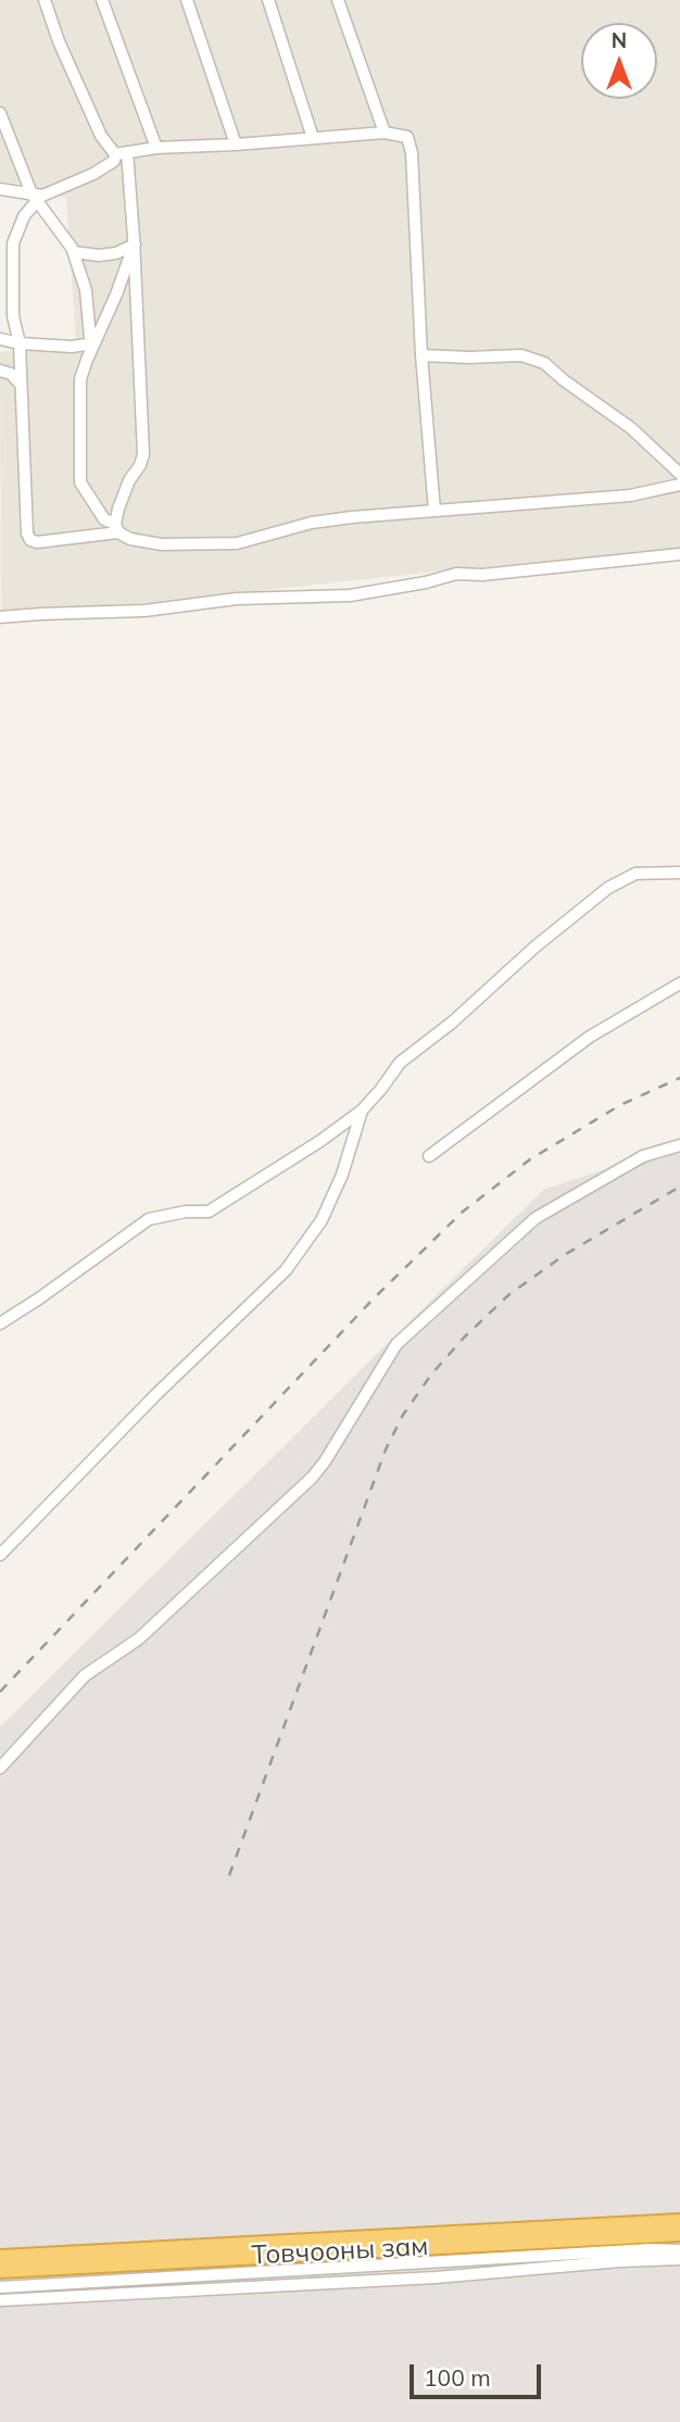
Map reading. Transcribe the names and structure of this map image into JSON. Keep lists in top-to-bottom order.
{
  "streets": {
    "highway": ["Товчооны зам"]
  },
  "scale_bar": "100 m",
  "north": "top"
}
